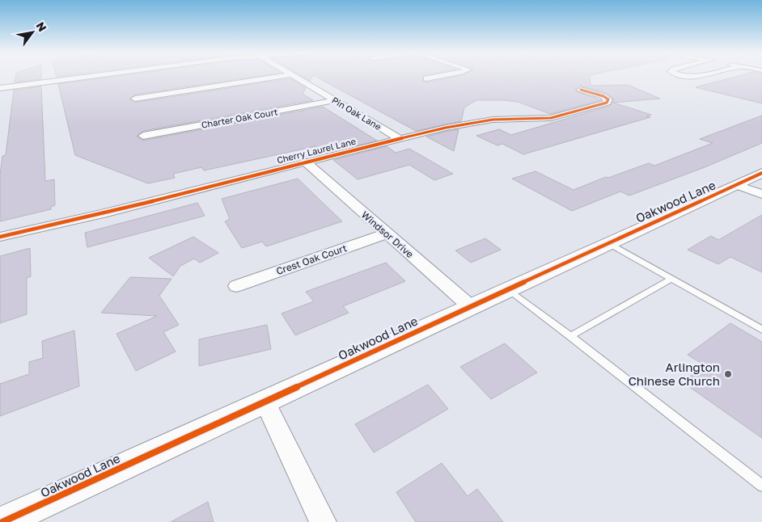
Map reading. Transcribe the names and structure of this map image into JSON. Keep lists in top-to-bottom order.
{
  "streets": {
    "street": [
      "Pin Oak Lane",
      "Charter Oak Court",
      "Cherry Laurel Lane",
      "Oakwood Lane",
      "Windsor Drive",
      "Crest Oak Court"
    ]
  },
  "crossings": [
    ["Pin Oak Lane", "Charter Oak Court"],
    ["Pin Oak Lane", "Cherry Laurel Lane"],
    ["Cherry Laurel Lane", "Windsor Drive"],
    ["Oakwood Lane", "Windsor Drive"],
    ["Windsor Drive", "Crest Oak Court"]
  ],
  "places": ["Arlington Chinese Church"],
  "north": "top right"
}
